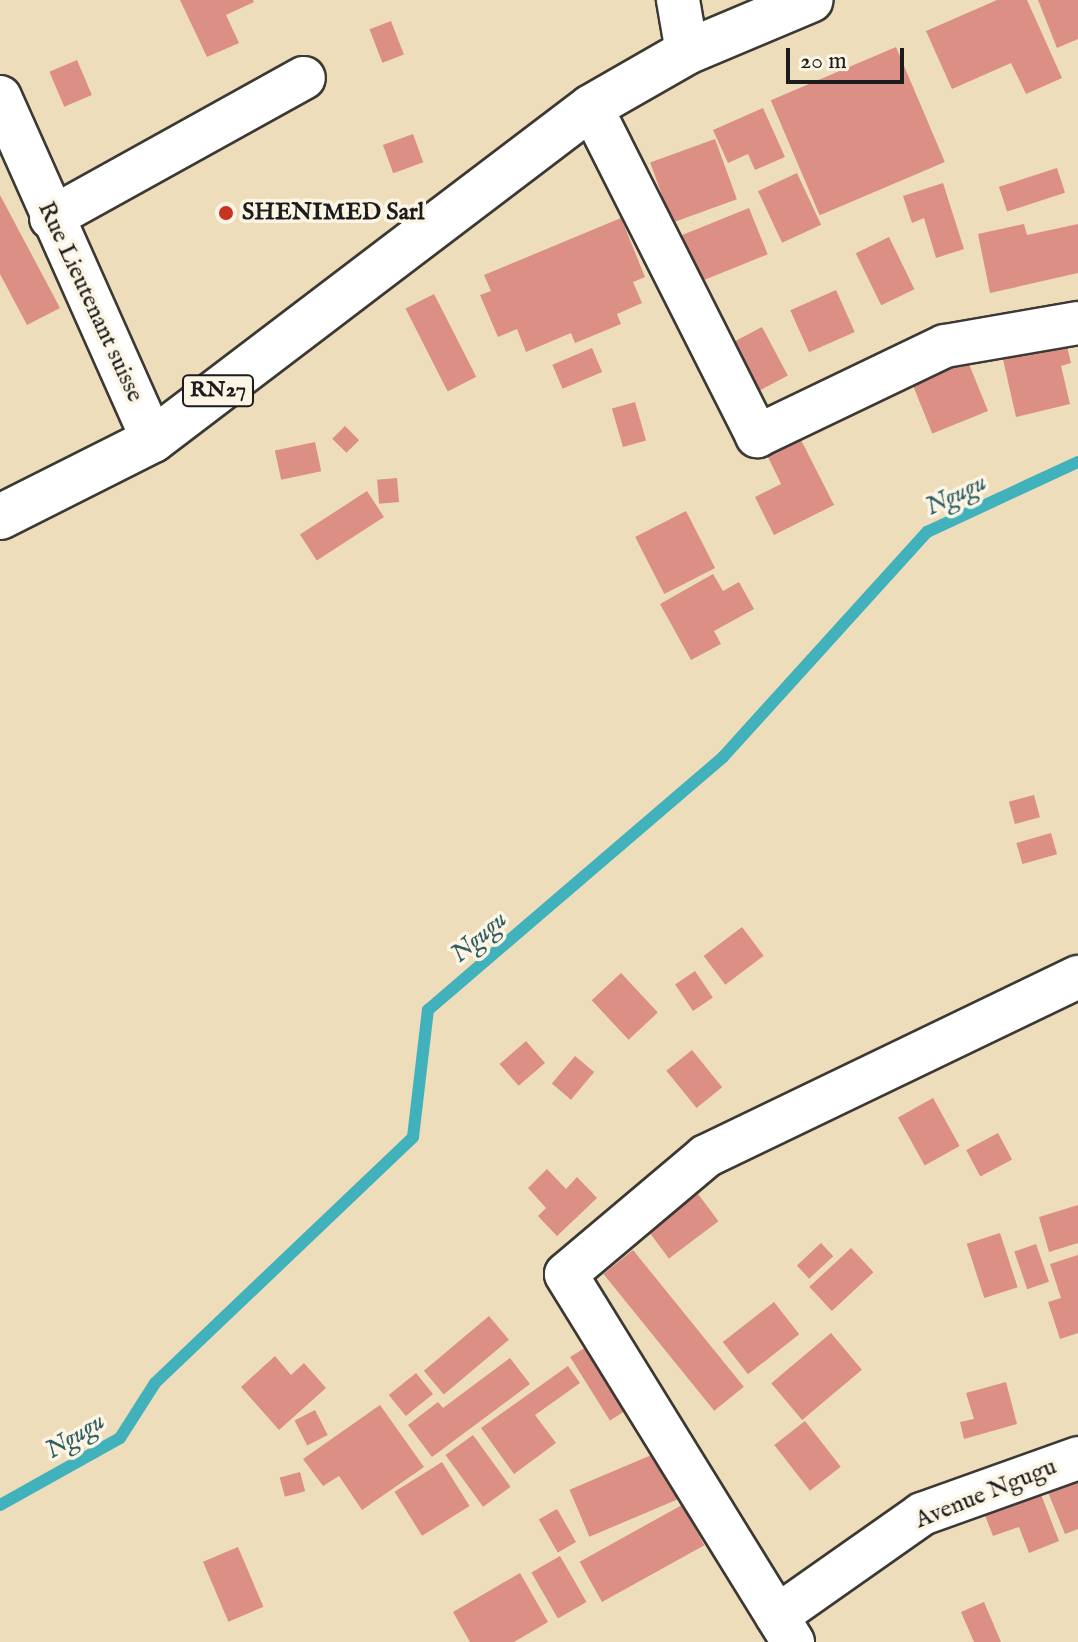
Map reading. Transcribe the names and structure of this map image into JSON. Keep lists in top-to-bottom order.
{
  "streets": {
    "main road": ["RN27"],
    "street": ["Rue Lieutenant suisse", "Avenue Ngugu"]
  },
  "crossings": [
    ["Rue Lieutenant suisse", "RN27"]
  ],
  "water": ["Ngugu"],
  "places": ["SHENIMED Sarl"],
  "scale_bar": "20 m"
}
